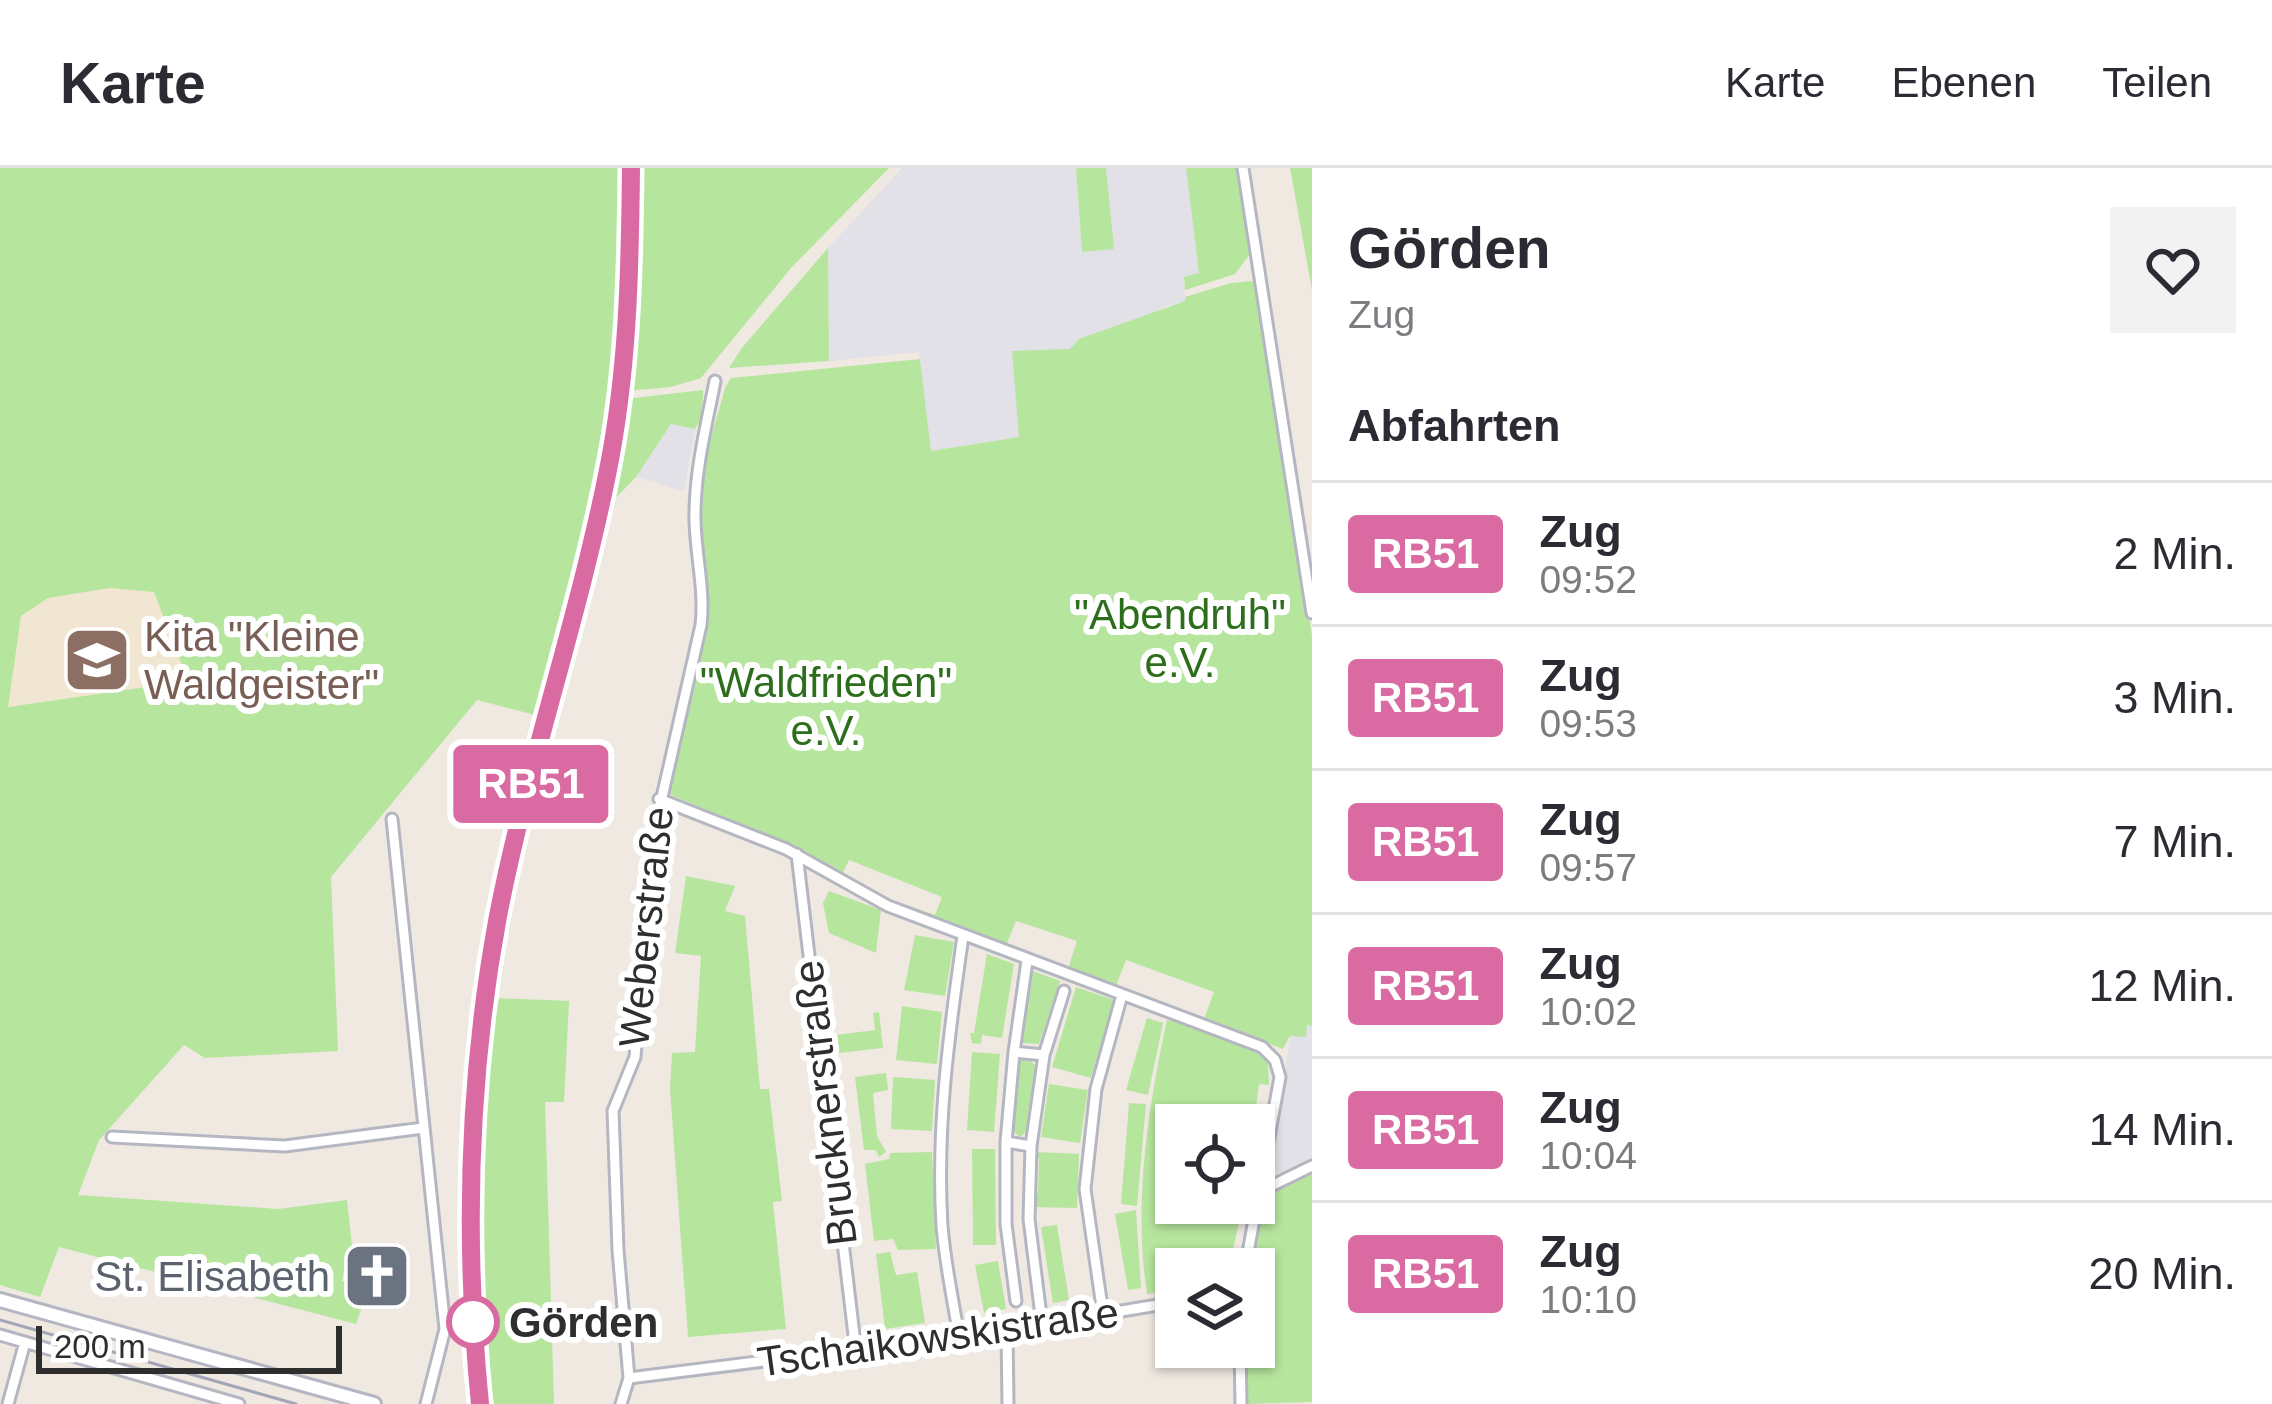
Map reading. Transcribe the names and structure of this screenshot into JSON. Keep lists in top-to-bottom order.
{
  "streets": {
    "street": ["Weberstraße", "Brucknerstraße", "Tschaikowskistraße"]
  },
  "crossings": [
    ["Weberstraße", "Tschaikowskistraße"],
    ["Brucknerstraße", "Tschaikowskistraße"]
  ],
  "parks": ["\"Abendruh\" e.V.", "\"Waldfrieden\" e.V."],
  "places": {
    "school or university": ["Kita \"Kleine Waldgeister\""],
    "church": ["St. Elisabeth"],
    "other": ["Görden"]
  },
  "scale_bar": "200 m",
  "page": {
    "header": "Karte",
    "nav": ["Karte", "Ebenen", "Teilen"],
    "on_map": "RB51",
    "heading": [
      ["Görden", "Zug"],
      "Abfahrten"
    ],
    "list": [
      {
        "mark": "RB51",
        "name": "Zug",
        "note": "09:52",
        "value": "2 Min."
      },
      {
        "mark": "RB51",
        "name": "Zug",
        "note": "09:53",
        "value": "3 Min."
      },
      {
        "mark": "RB51",
        "name": "Zug",
        "note": "09:57",
        "value": "7 Min."
      },
      {
        "mark": "RB51",
        "name": "Zug",
        "note": "10:02",
        "value": "12 Min."
      },
      {
        "mark": "RB51",
        "name": "Zug",
        "note": "10:04",
        "value": "14 Min."
      },
      {
        "mark": "RB51",
        "name": "Zug",
        "note": "10:10",
        "value": "20 Min."
      }
    ],
    "scale": "200 m"
  }
}
